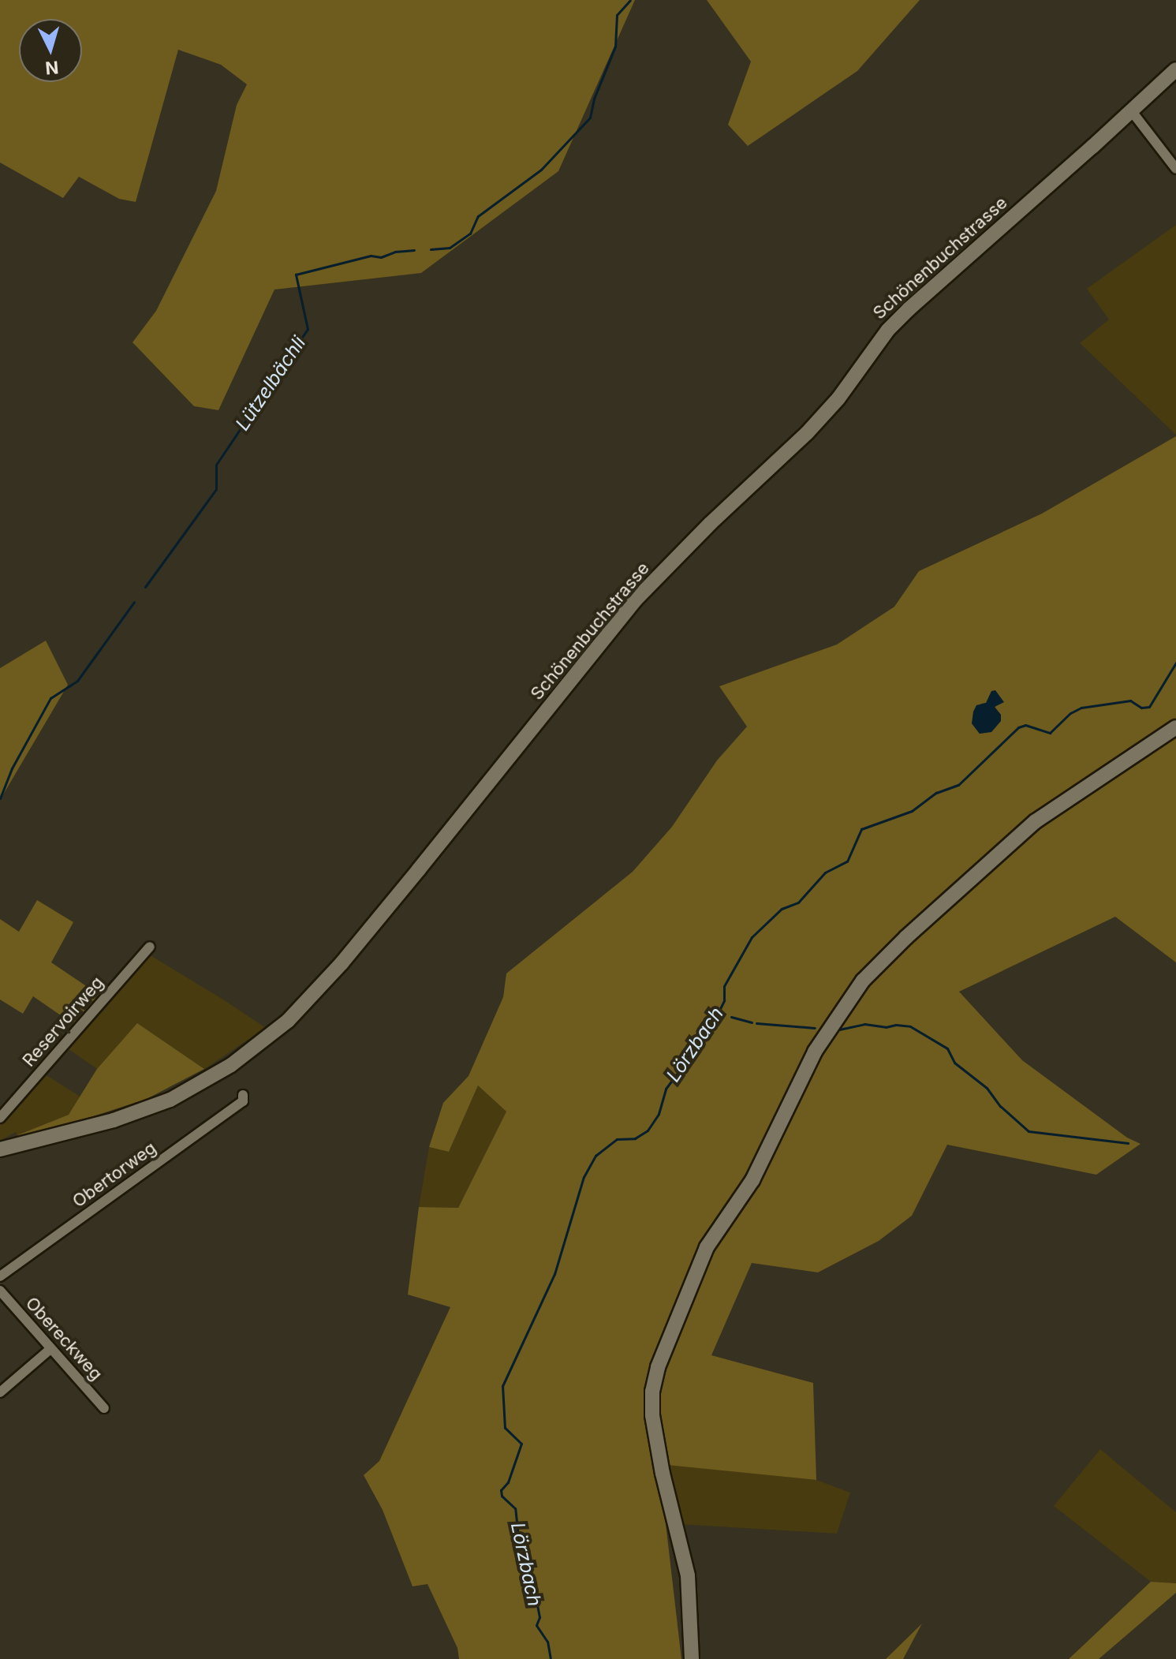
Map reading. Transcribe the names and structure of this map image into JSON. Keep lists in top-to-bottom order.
{
  "streets": {
    "street": [
      "Schönenbuchstrasse",
      "Reservoirweg",
      "Obertorweg",
      "Obereckweg"
    ]
  },
  "water": ["Lützelbächli", "Lörzbach"],
  "north": "bottom"
}
